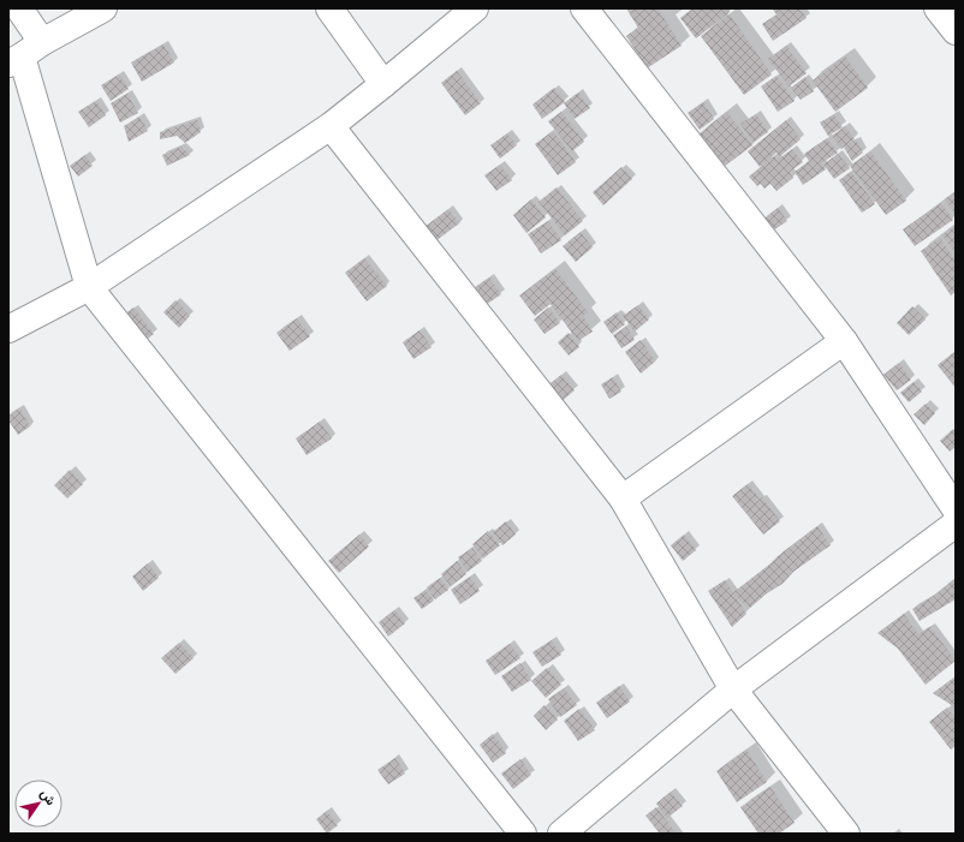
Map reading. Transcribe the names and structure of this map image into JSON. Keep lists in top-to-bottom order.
{
  "north": "top right"
}
